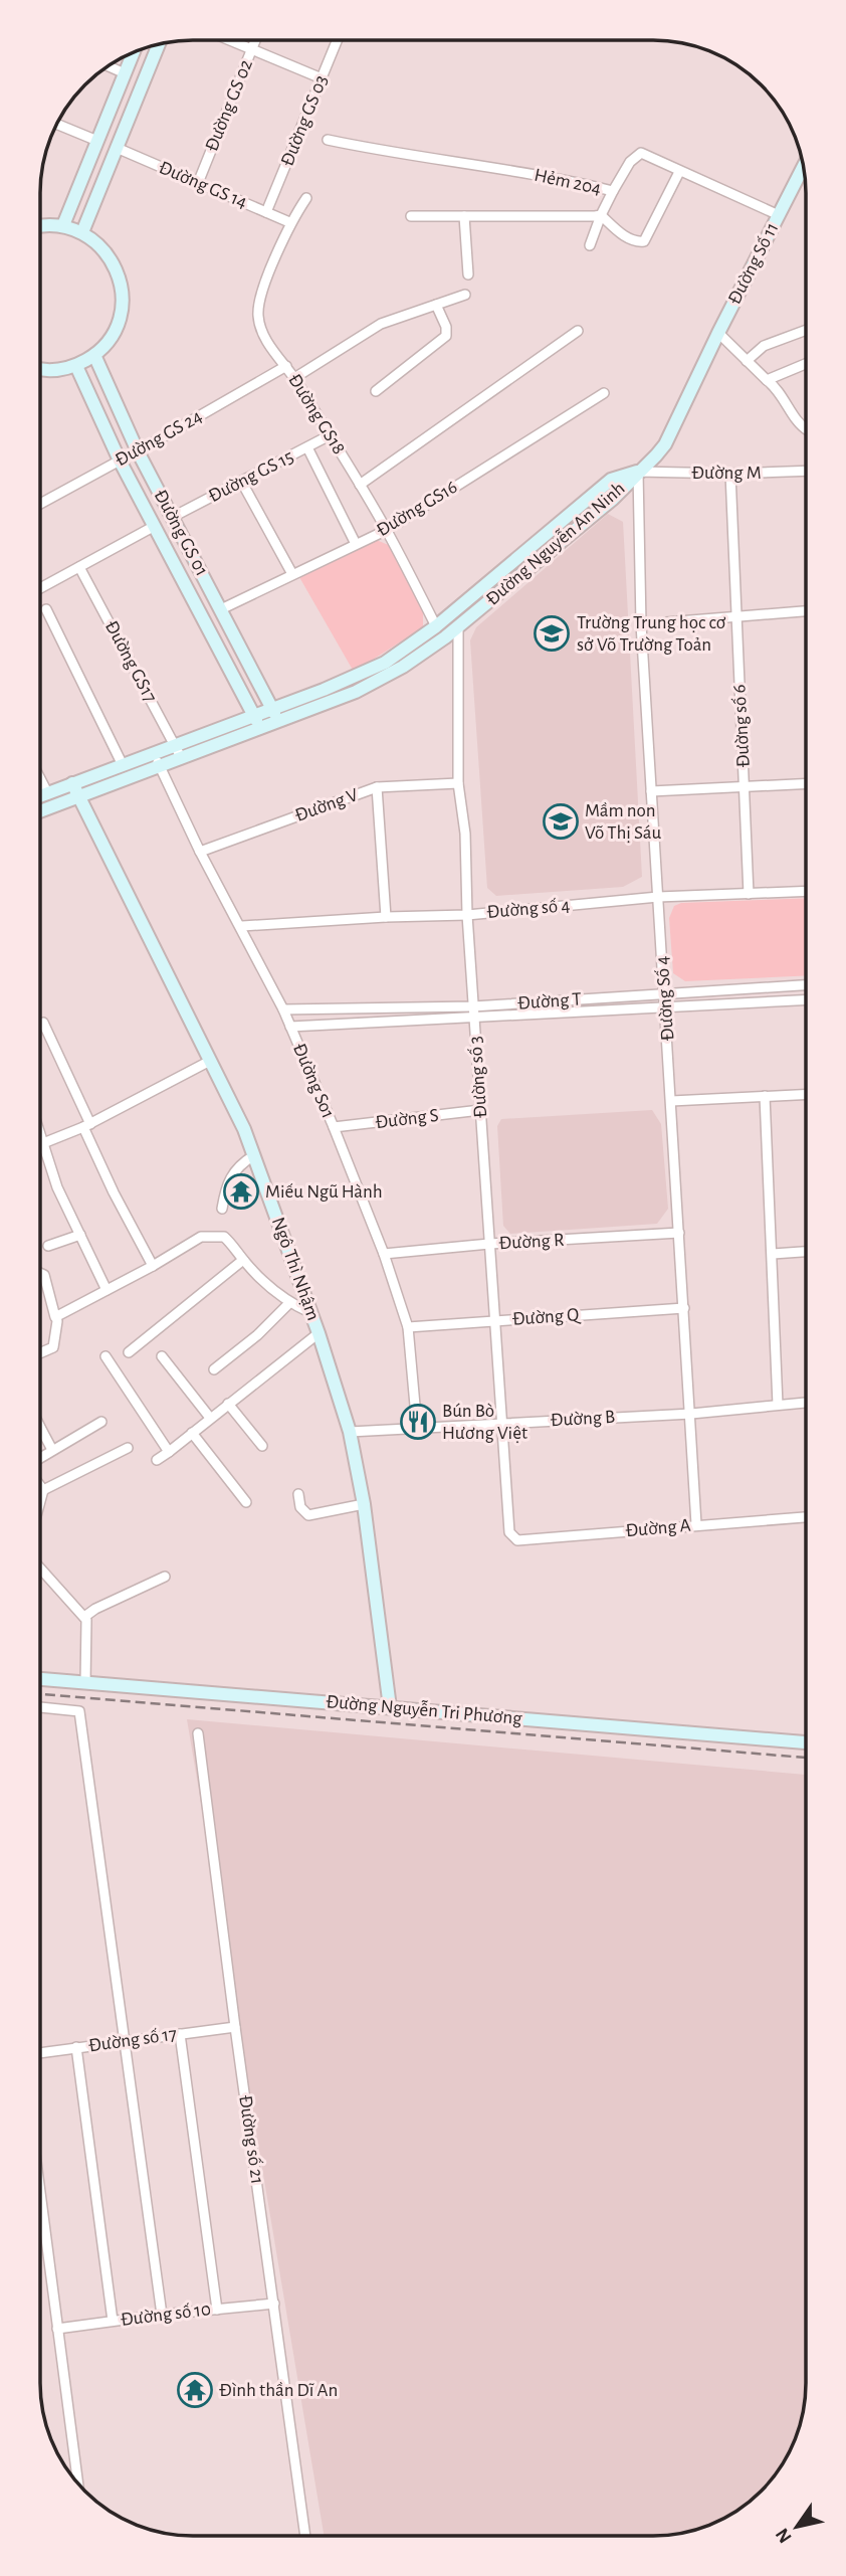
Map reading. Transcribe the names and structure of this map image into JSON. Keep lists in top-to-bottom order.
{
  "streets": {
    "main road": [
      "Đường Số 11",
      "Đường GS 24",
      "Đường GS 01",
      "Đường Nguyễn An Ninh",
      "Ngô Thì Nhậm",
      "Đường Nguyễn Tri Phương"
    ],
    "street": [
      "Đường GS 02",
      "Đường GS 03",
      "Hẻm 204",
      "Đường GS 14",
      "Đường GS18",
      "Đường M",
      "Đường GS 15",
      "Đường GS16",
      "Đường GS17",
      "Đường số 6",
      "Đường V",
      "Đường số 4",
      "Đường Số 4",
      "Đường T",
      "Đường số 3",
      "Đường So1",
      "Đường S",
      "Đường R",
      "Đường Q",
      "Đường B",
      "Đường A",
      "Đường số 17",
      "Đường số 21",
      "Đường số 10"
    ]
  },
  "crossings": [
    ["Đường GS 02", "Đường GS 14"],
    ["Đường GS 03", "Đường GS 14"],
    ["Hẻm 204", "Đường Số 11"],
    ["Đường GS 14", "Đường GS18"],
    ["Đường Số 11", "Đường M"],
    ["Đường Số 11", "Đường Nguyễn An Ninh"],
    ["Đường Số 11", "Đường Số 4"],
    ["Đường GS18", "Đường GS 24"],
    ["Đường GS18", "Đường GS 15"],
    ["Đường GS18", "Đường GS16"],
    ["Đường GS18", "Đường Nguyễn An Ninh"],
    ["Đường GS 24", "Đường GS 01"],
    ["Đường M", "Đường Nguyễn An Ninh"],
    ["Đường M", "Đường số 6"],
    ["Đường M", "Đường Số 4"],
    ["Đường GS 15", "Đường GS 01"],
    ["Đường GS16", "Đường GS 01"],
    ["Đường GS 01", "Đường Nguyễn An Ninh"],
    ["Đường Nguyễn An Ninh", "Đường GS17"],
    ["Đường Nguyễn An Ninh", "Đường Số 4"],
    ["Đường Nguyễn An Ninh", "Đường số 3"],
    ["Đường Nguyễn An Ninh", "Đường So1"],
    ["Đường Nguyễn An Ninh", "Ngô Thì Nhậm"],
    ["Đường số 6", "Đường số 4"],
    ["Đường V", "Đường số 3"],
    ["Đường V", "Đường So1"],
    ["Đường số 4", "Đường Số 4"],
    ["Đường số 4", "Đường số 3"],
    ["Đường số 4", "Đường So1"],
    ["Đường Số 4", "Đường T"],
    ["Đường Số 4", "Đường R"],
    ["Đường Số 4", "Đường Q"],
    ["Đường Số 4", "Đường B"],
    ["Đường Số 4", "Đường A"],
    ["Đường T", "Đường số 3"],
    ["Đường T", "Đường So1"],
    ["Đường số 3", "Đường S"],
    ["Đường số 3", "Đường R"],
    ["Đường số 3", "Đường Q"],
    ["Đường số 3", "Đường B"],
    ["Đường số 3", "Đường A"],
    ["Đường So1", "Đường S"],
    ["Đường So1", "Đường R"],
    ["Đường So1", "Đường Q"],
    ["Đường So1", "Đường B"],
    ["Ngô Thì Nhậm", "Đường B"],
    ["Ngô Thì Nhậm", "Đường Nguyễn Tri Phương"],
    ["Đường số 17", "Đường số 21"],
    ["Đường số 21", "Đường số 10"]
  ],
  "places": {
    "school or university": ["Trường Trung học cơ sở Võ Trường Toản", "Mầm non Võ Thị Sáu"],
    "temple": ["Miếu Ngũ Hành", "Đình thần Dĩ An"],
    "restaurant": ["Bún Bò Hương Việt"]
  },
  "north": "bottom left"
}
